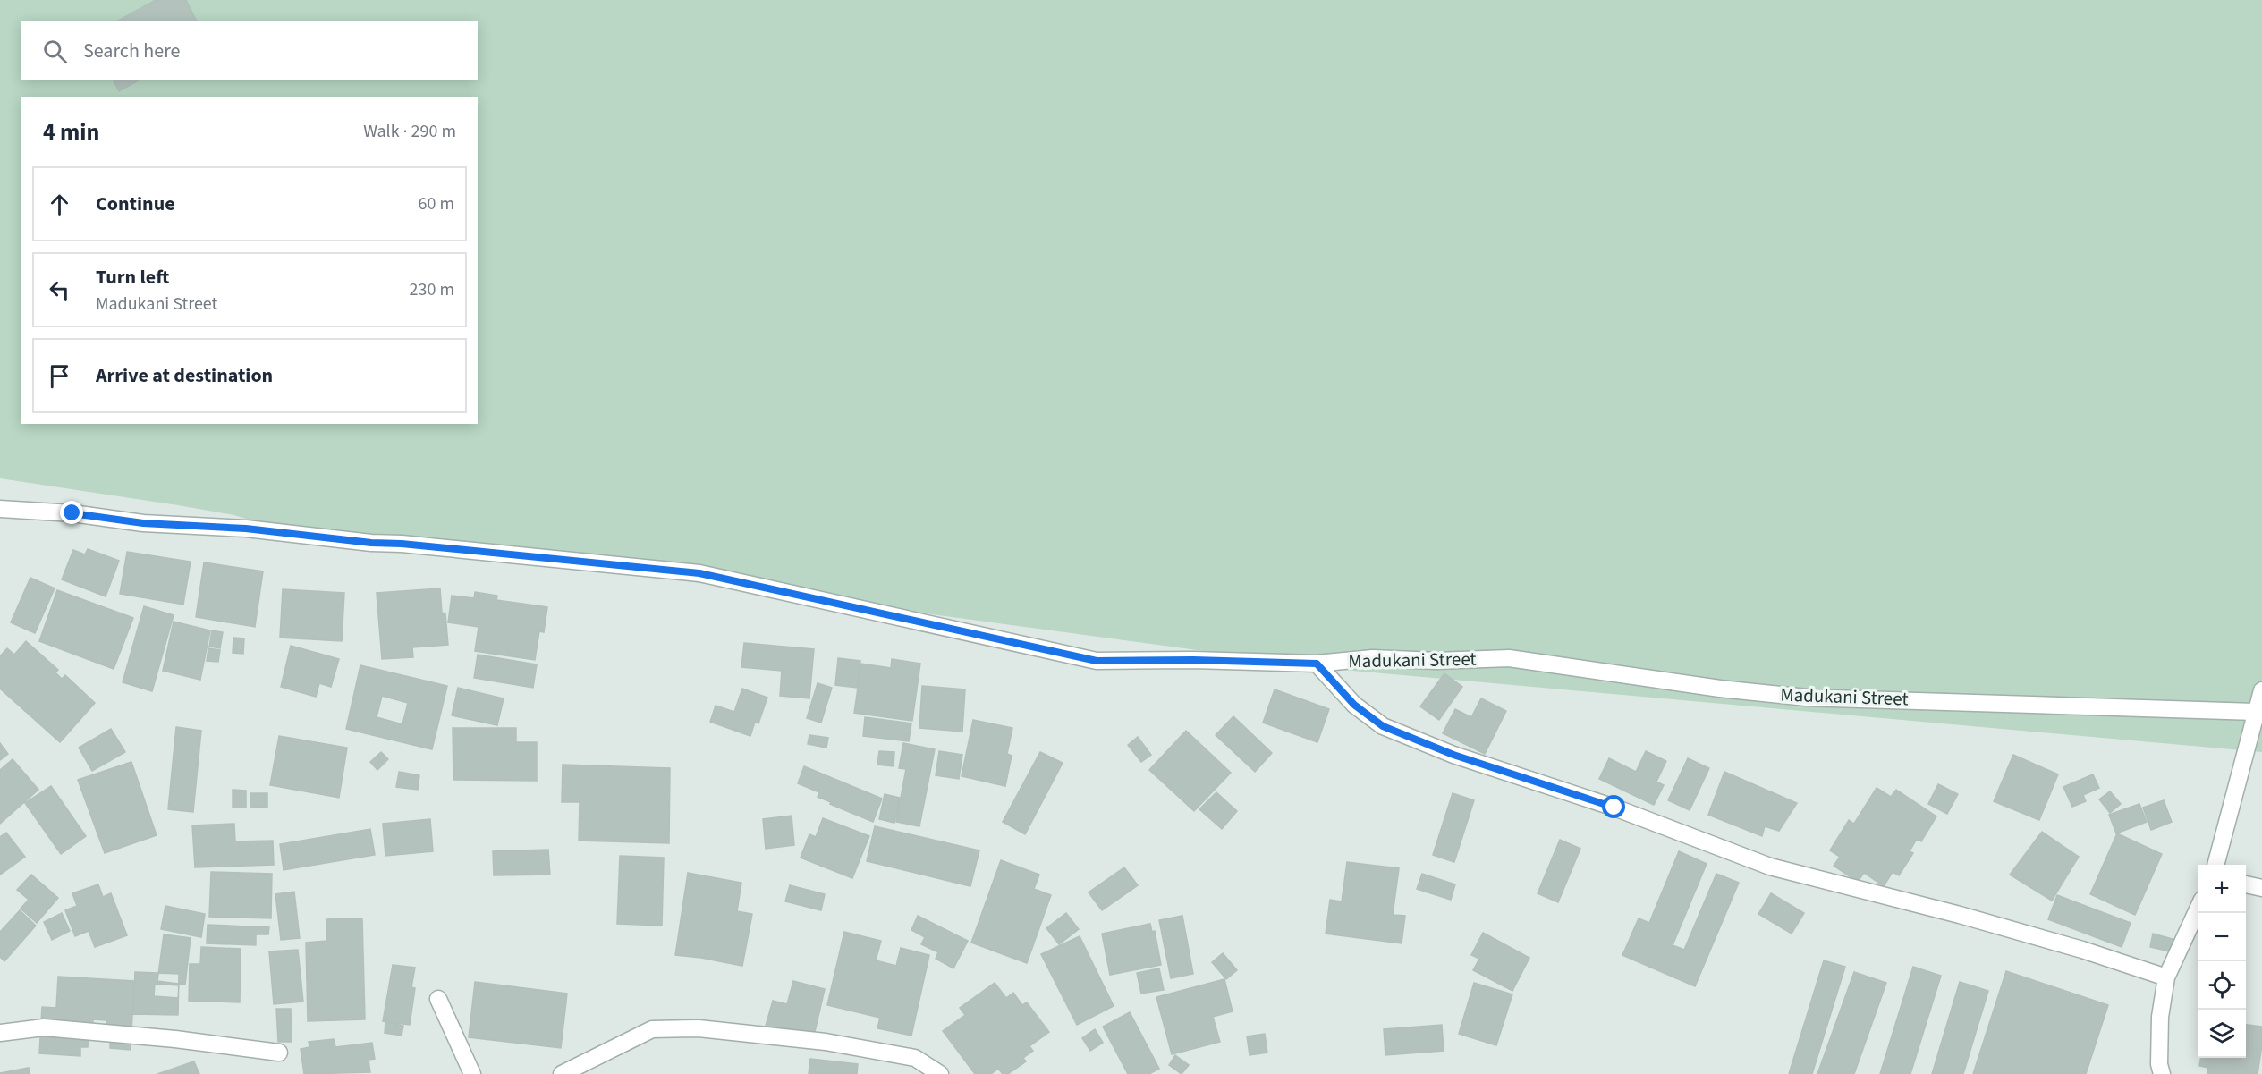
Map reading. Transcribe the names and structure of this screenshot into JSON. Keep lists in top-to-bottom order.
{
  "streets": {
    "street": ["Madukani Street"]
  },
  "page": {
    "search": "Search here",
    "heading": ["4 min", "Walk · 290 m"],
    "list": [
      ["Continue", "60 m"],
      ["Turn left", "Madukani Street", "230 m"],
      "Arrive at destination"
    ],
    "map_buttons": ["+", "−"]
  }
}
